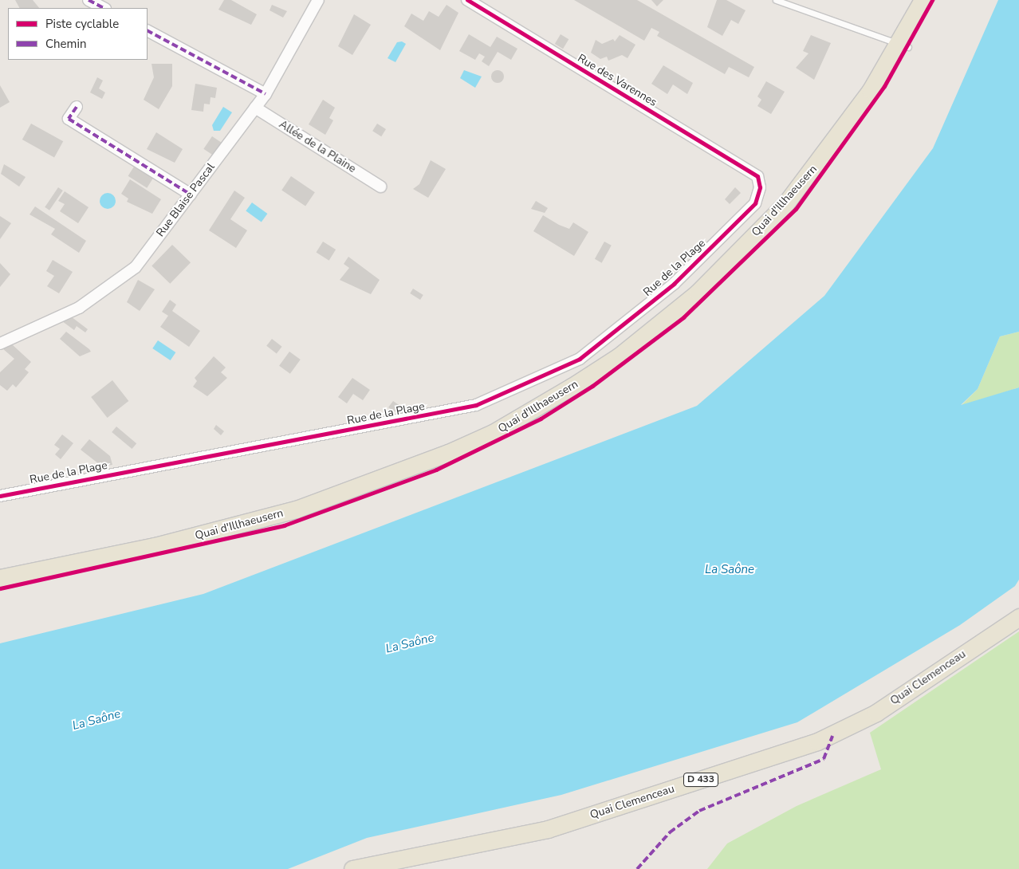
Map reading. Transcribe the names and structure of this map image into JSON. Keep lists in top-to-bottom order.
{
  "streets": {
    "main road": ["Quai d'Illhaeusern", "Quai Clemenceau", "D 433"],
    "street": [
      "Rue des Varennes",
      "Allée de la Plaine",
      "Rue Blaise Pascal",
      "Rue de la Plage"
    ]
  },
  "crossings": [
    ["Rue des Varennes", "Rue de la Plage"],
    ["Allée de la Plaine", "Rue Blaise Pascal"]
  ],
  "water": ["La Saône"],
  "legend": ["Piste cyclable", "Chemin"]
}
